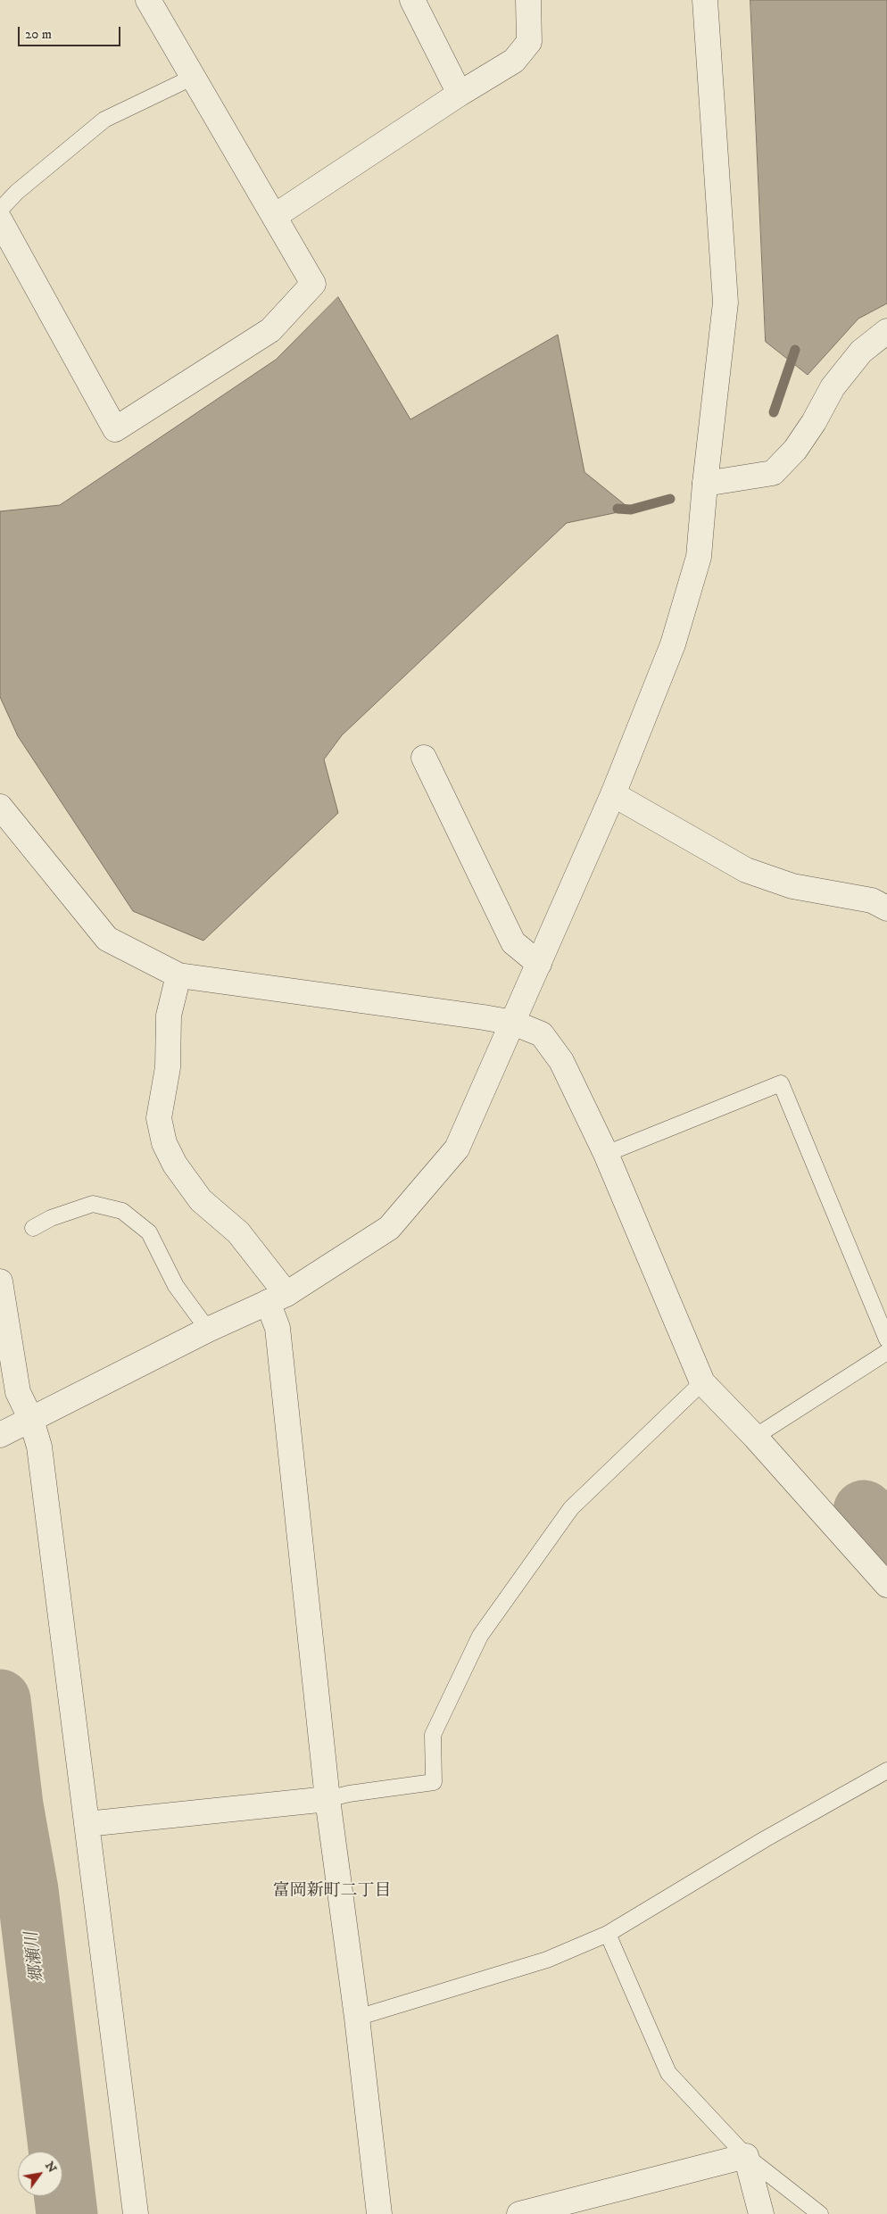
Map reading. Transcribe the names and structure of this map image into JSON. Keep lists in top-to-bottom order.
{
  "districts": ["富岡新町二丁目"],
  "water": ["郷瀬川"],
  "scale_bar": "20 m",
  "north": "top right"
}
